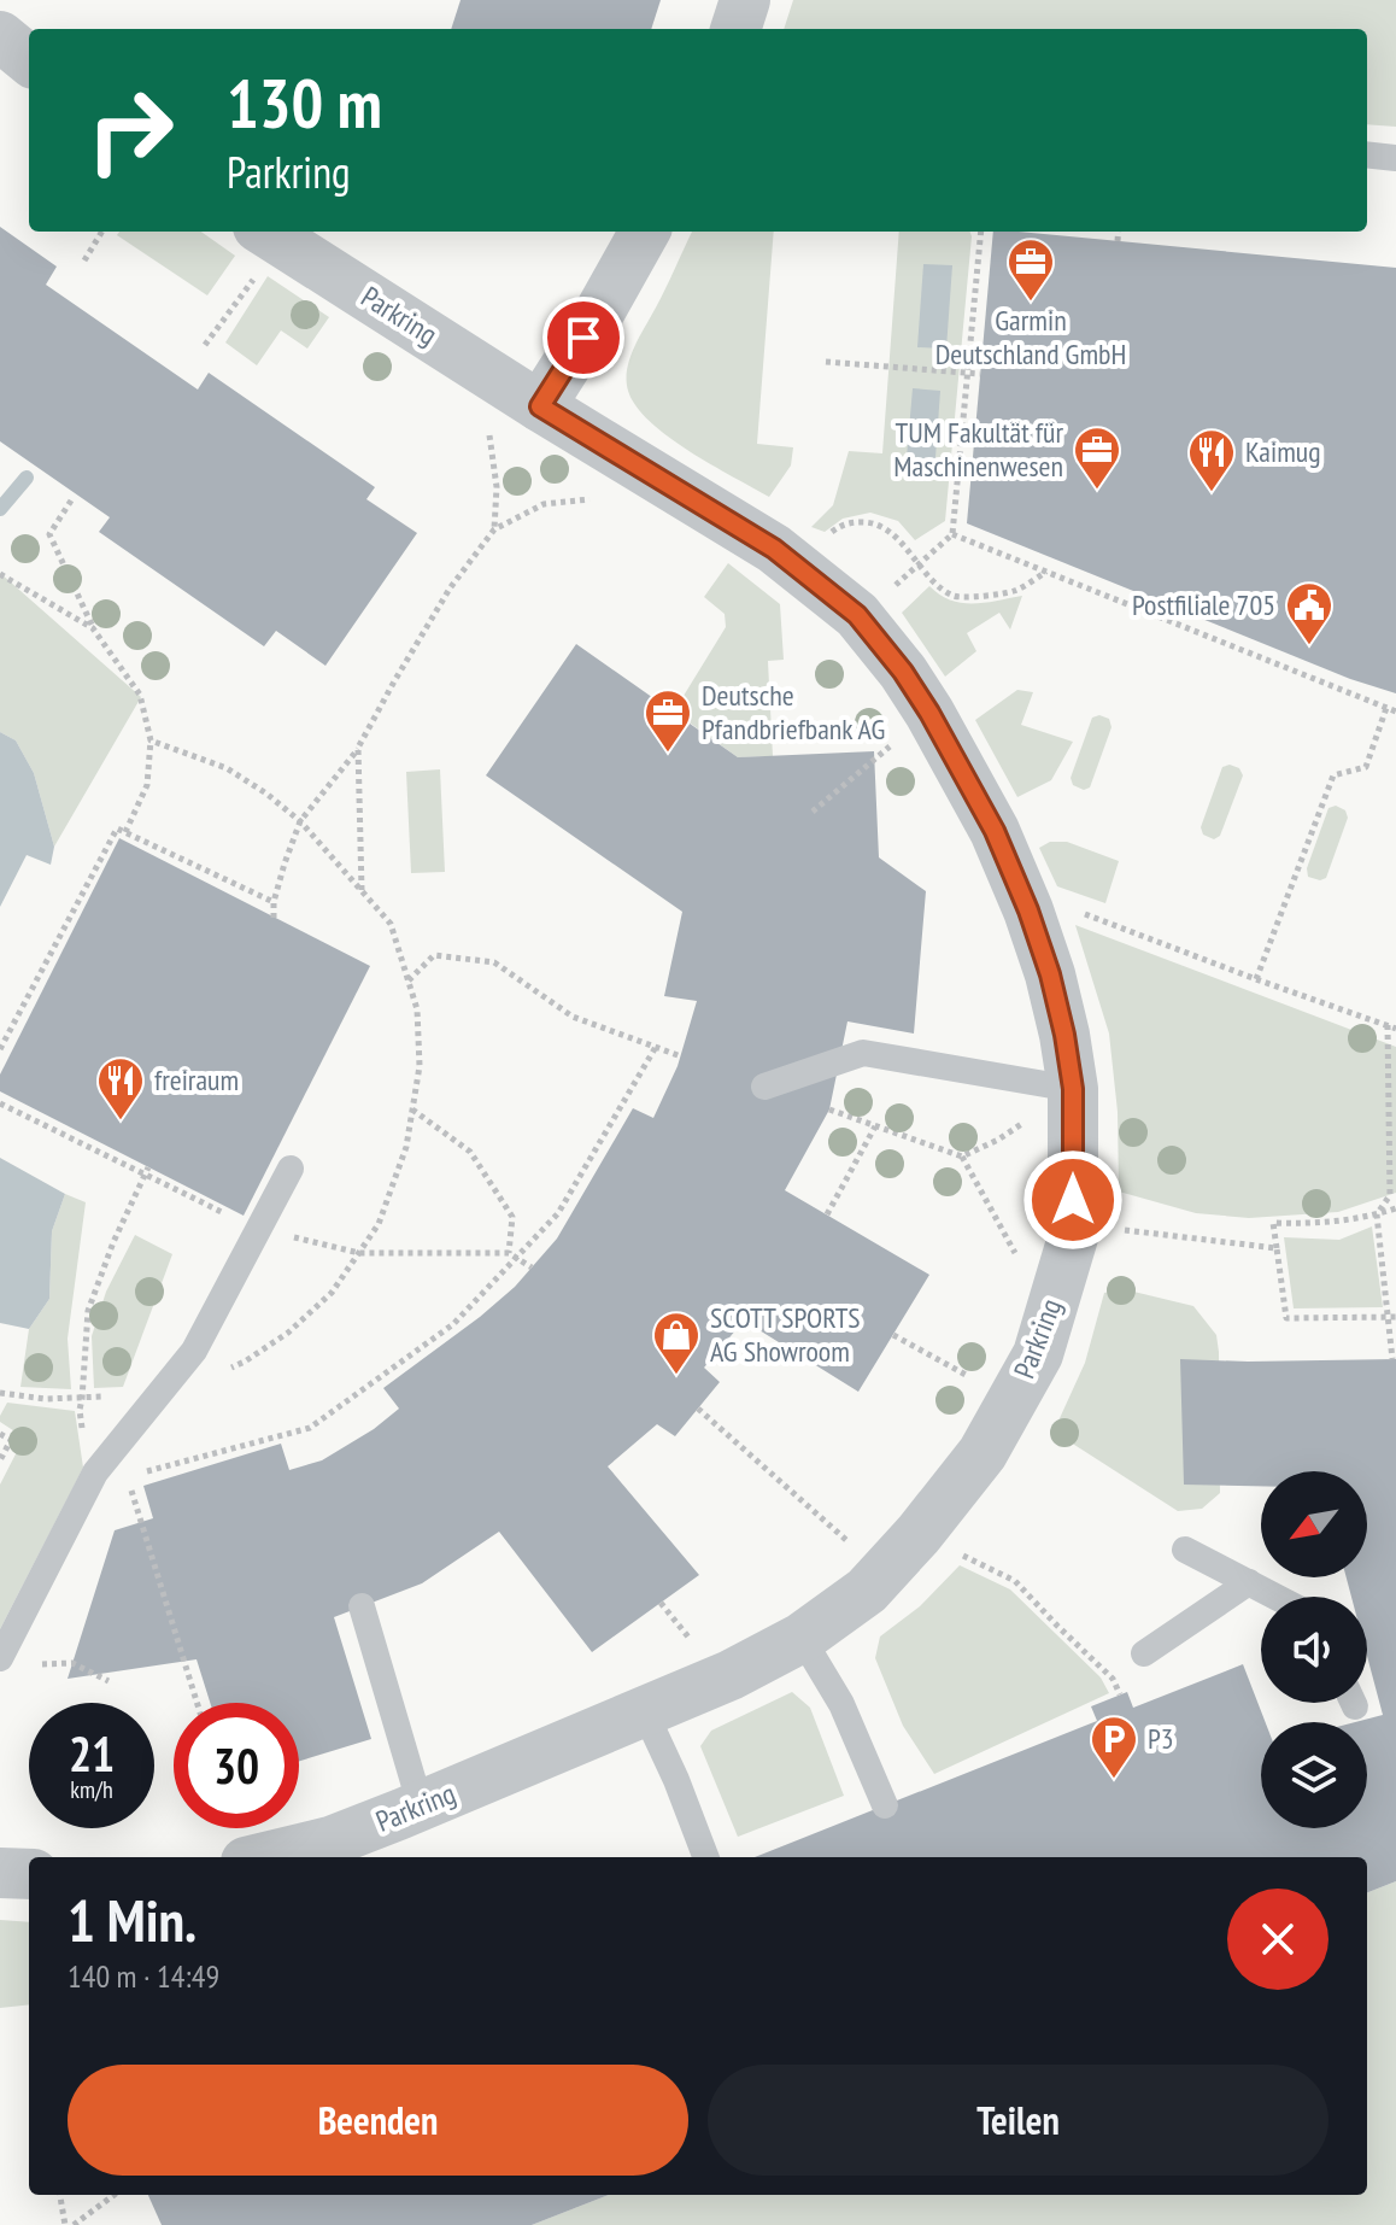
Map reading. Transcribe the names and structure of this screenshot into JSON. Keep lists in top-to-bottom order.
{
  "streets": {
    "street": ["Parkring"]
  },
  "places": {
    "office": ["Garmin Deutschland GmbH", "TUM Fakultät für Maschinenwesen", "Deutsche Pfandbriefbank AG"],
    "restaurant": ["Kaimug", "freiraum"],
    "public building": ["Postfiliale 705"],
    "shop": ["SCOTT SPORTS AG Showroom"],
    "parking": ["P3"]
  },
  "north": "bottom left",
  "page": {
    "turn": ["130 m", "Parkring"],
    "speed": "21 km/h",
    "limit": "30",
    "heading": ["1 Min.", "140 m · 14:49"],
    "buttons": ["Beenden", "Teilen"]
  }
}
